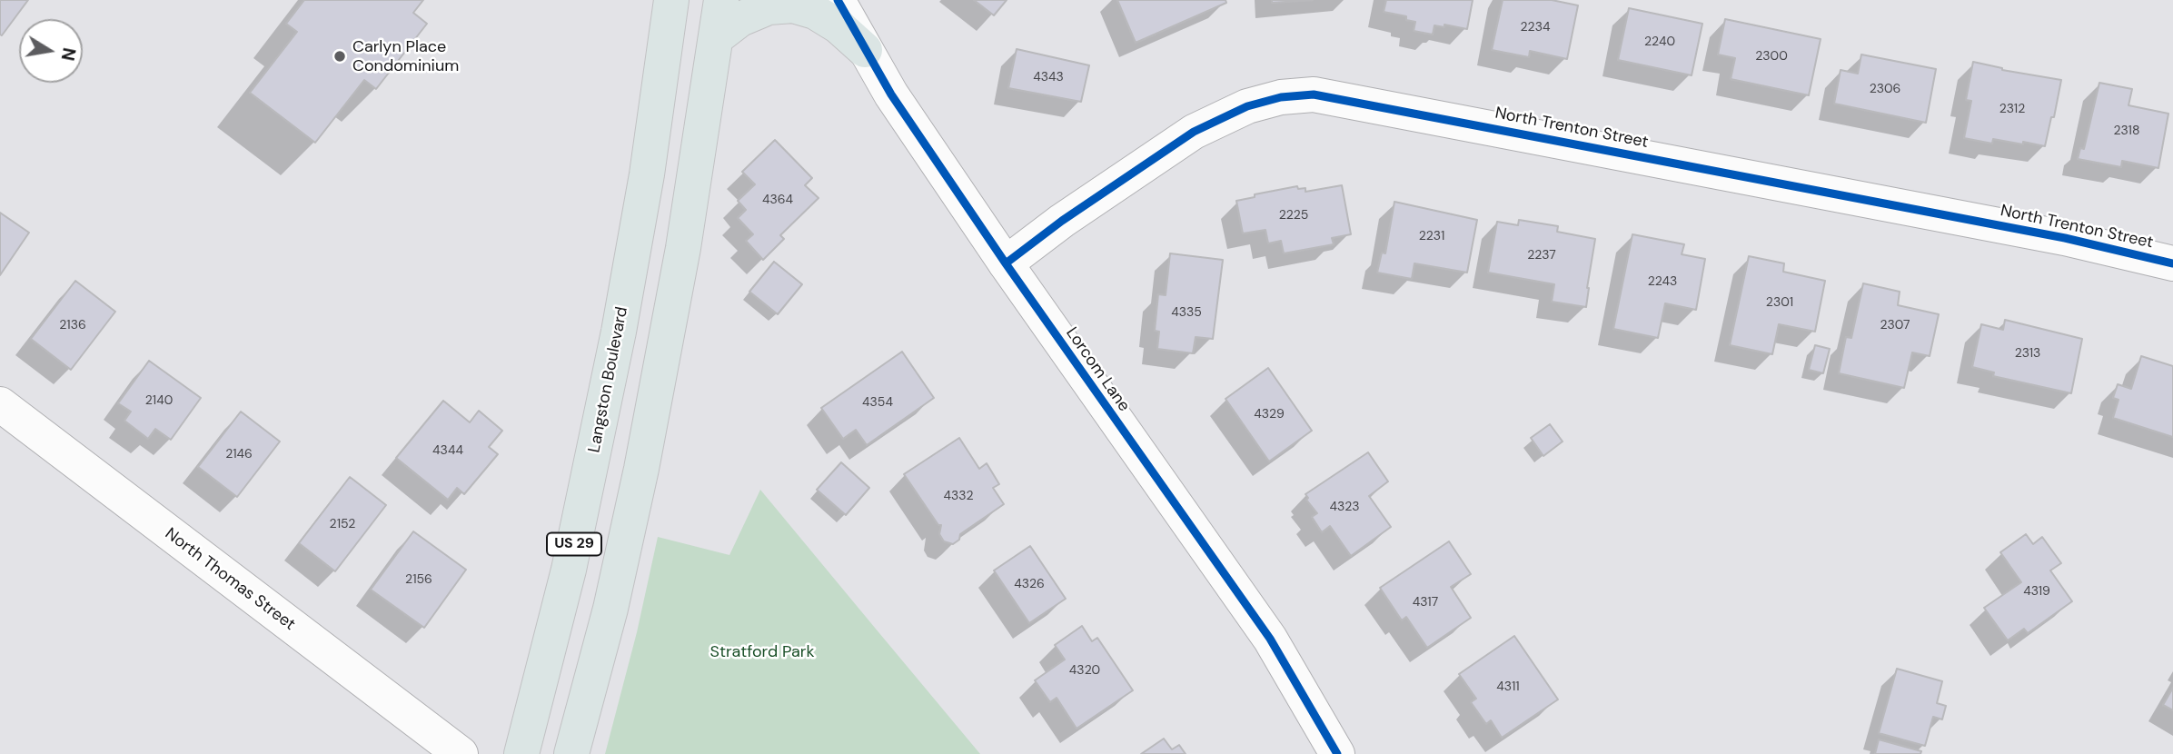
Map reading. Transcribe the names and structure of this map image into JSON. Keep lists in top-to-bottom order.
{
  "streets": {
    "main road": ["Langston Boulevard", "US 29"],
    "street": ["North Trenton Street", "Lorcom Lane", "North Thomas Street"]
  },
  "crossings": [
    ["North Trenton Street", "Lorcom Lane"]
  ],
  "parks": ["Stratford Park"],
  "places": ["Carlyn Place Condominium"],
  "house_numbers": [
    "2234",
    "2240",
    "2300",
    "4343",
    "2306",
    "2312",
    "2318",
    "4364",
    "2225",
    "2231",
    "2237",
    "2243",
    "2301",
    "4335",
    "2136",
    "2307",
    "2313",
    "2140",
    "4354",
    "4329",
    "4344",
    "2146",
    "4332",
    "4323",
    "2152",
    "2156",
    "4326",
    "4319",
    "4317",
    "4320",
    "4311"
  ],
  "north": "right"
}
